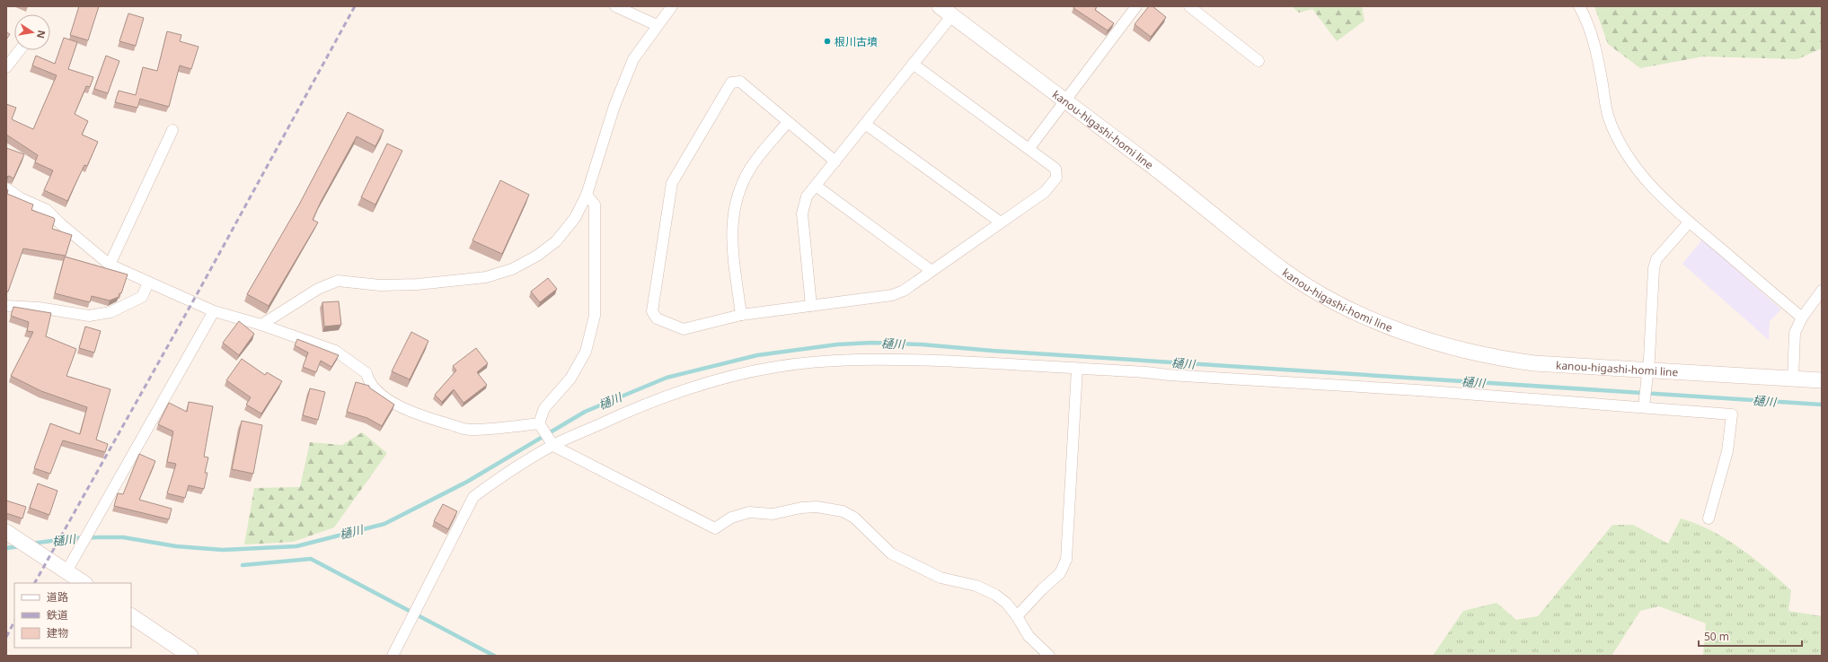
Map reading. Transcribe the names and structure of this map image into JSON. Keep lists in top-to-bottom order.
{
  "streets": {
    "main road": ["kanou-higashi-homi line"]
  },
  "water": ["樋川"],
  "places": ["根川古墳"],
  "legend": ["道路", "鉄道", "建物"],
  "scale_bar": "50 m",
  "north": "right"
}
